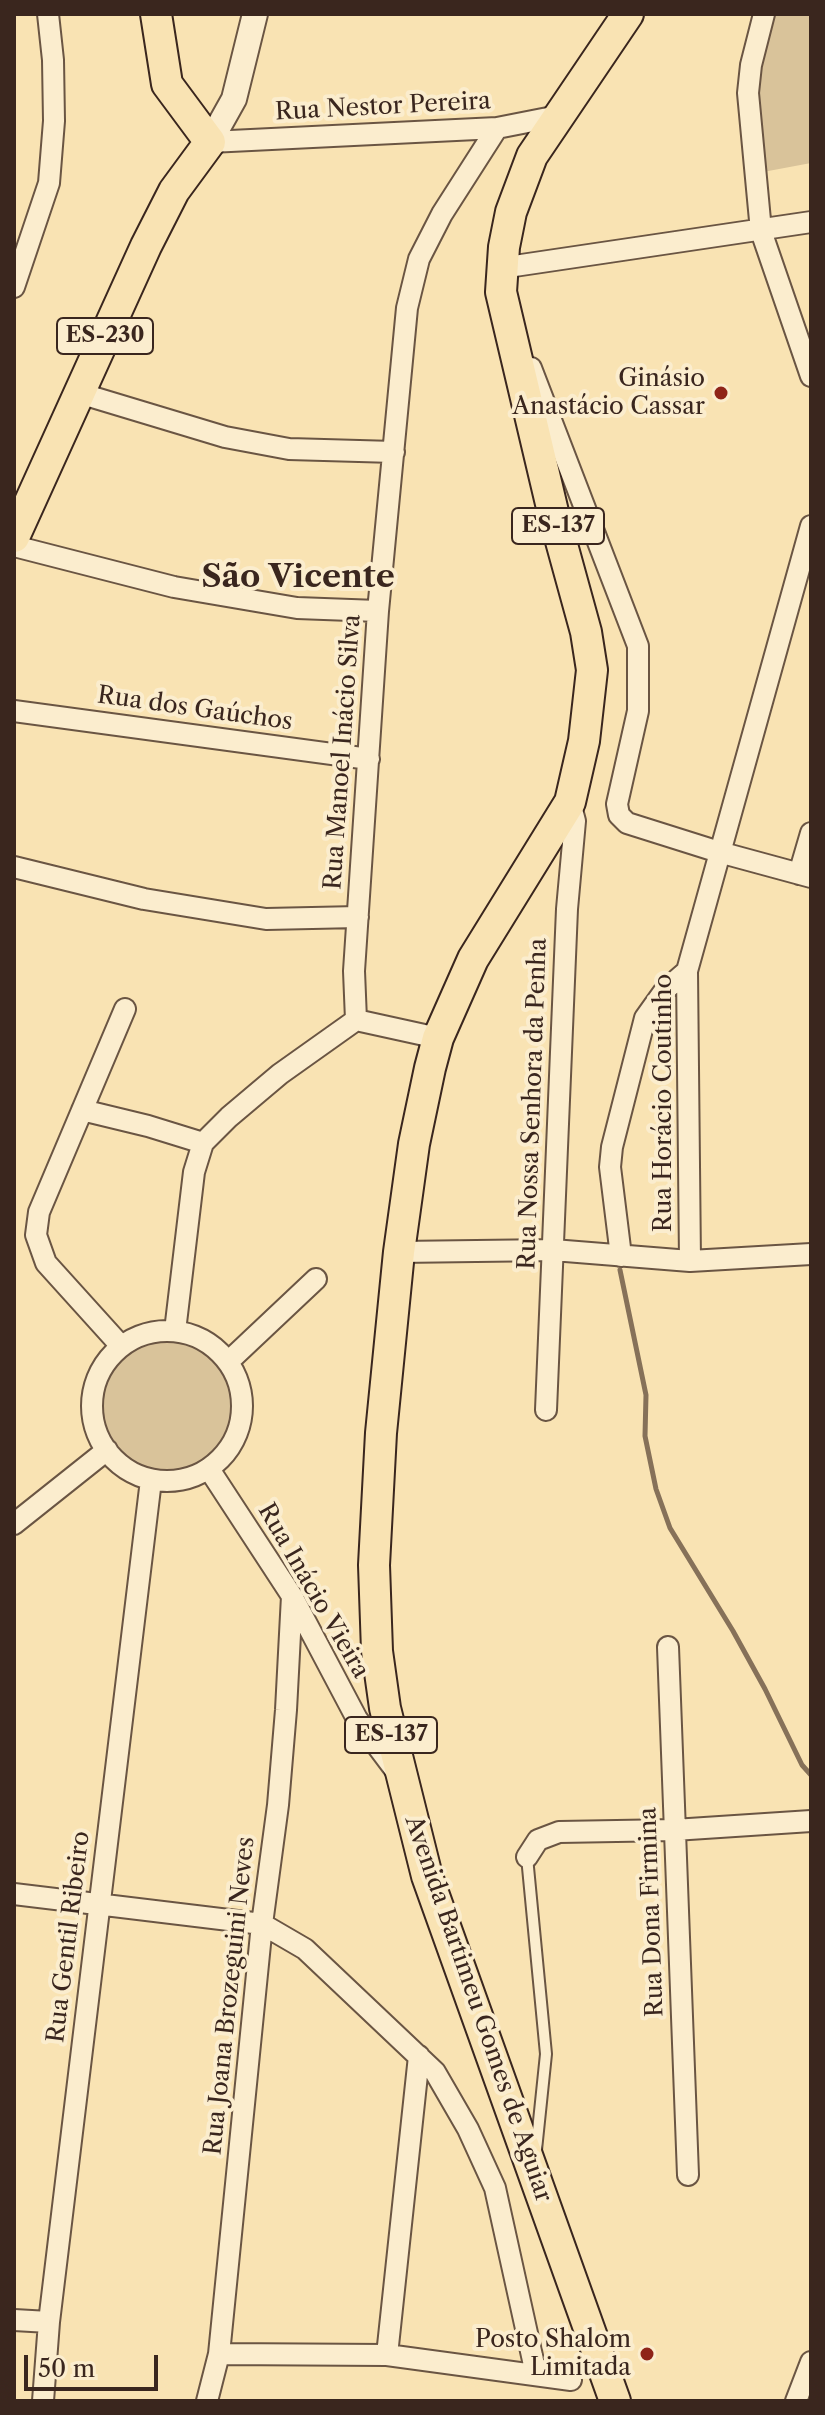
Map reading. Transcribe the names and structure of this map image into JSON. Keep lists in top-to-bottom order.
{
  "streets": {
    "main road": ["ES-230", "ES-137", "Avenida Bartimeu Gomes de Aguiar"],
    "street": [
      "Rua Nestor Pereira",
      "Rua dos Gaúchos",
      "Rua Manoel Inácio Silva",
      "Rua Horácio Coutinho",
      "Rua Nossa Senhora da Penha",
      "Rua Inácio Vieira",
      "Rua Dona Firmina",
      "Rua Gentil Ribeiro",
      "Rua Joana Brozeguini Neves"
    ]
  },
  "crossings": [
    ["Rua Nestor Pereira", "ES-230"],
    ["Rua Nestor Pereira", "ES-137"],
    ["Rua Nestor Pereira", "Rua Manoel Inácio Silva"],
    ["ES-137", "Rua Nossa Senhora da Penha"],
    ["ES-137", "Avenida Bartimeu Gomes de Aguiar"],
    ["Rua dos Gaúchos", "Rua Manoel Inácio Silva"],
    ["Rua Inácio Vieira", "Rua Gentil Ribeiro"],
    ["Rua Inácio Vieira", "Rua Joana Brozeguini Neves"],
    ["Rua Inácio Vieira", "Avenida Bartimeu Gomes de Aguiar"]
  ],
  "districts": ["São Vicente"],
  "places": ["Ginásio Anastácio Cassar", "Posto Shalom Limitada"],
  "scale_bar": "50 m"
}
